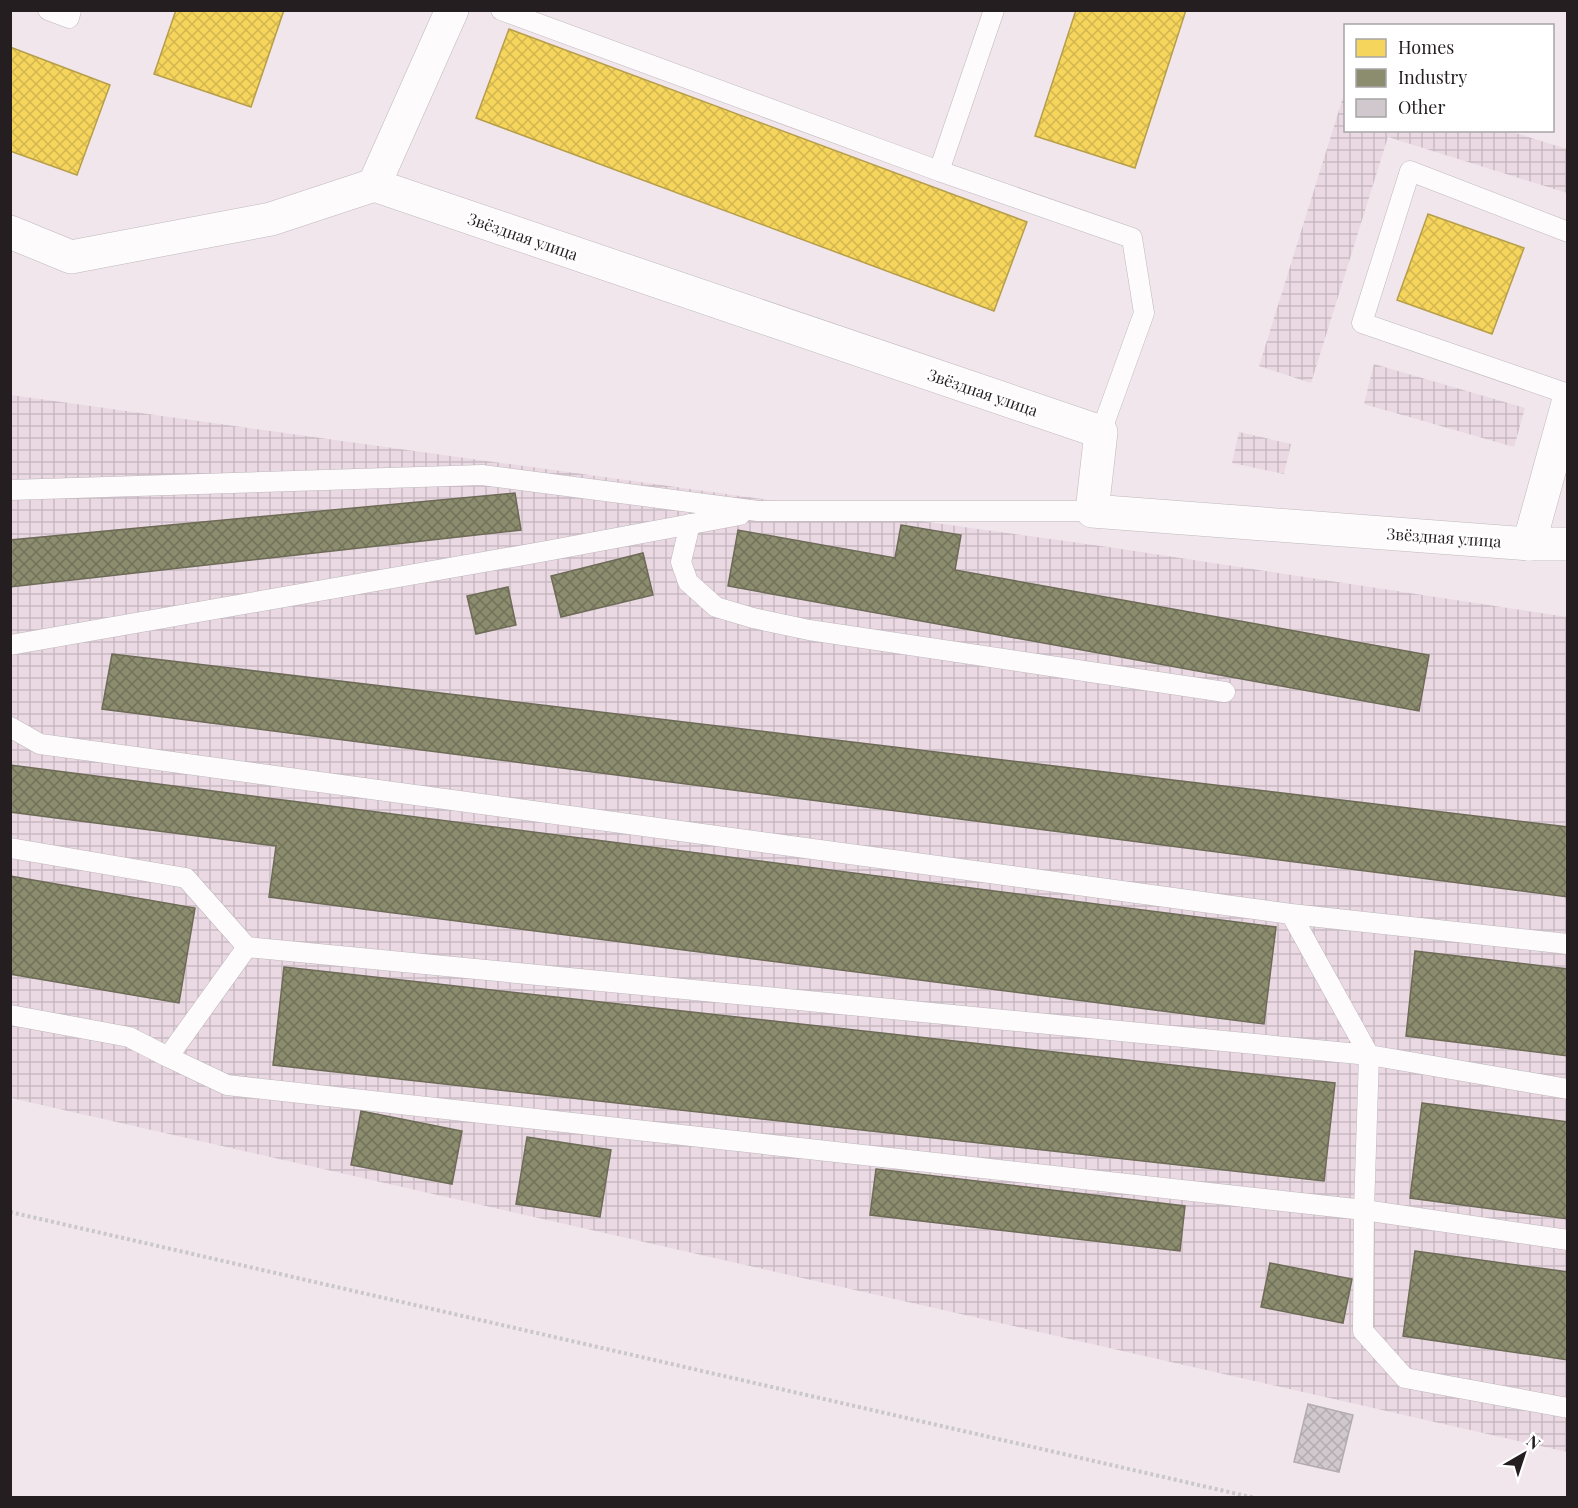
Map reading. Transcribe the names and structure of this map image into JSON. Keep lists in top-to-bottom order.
{
  "streets": {
    "street": ["Звёздная улица"]
  },
  "legend": ["Homes", "Industry", "Other"],
  "north": "top right"
}
